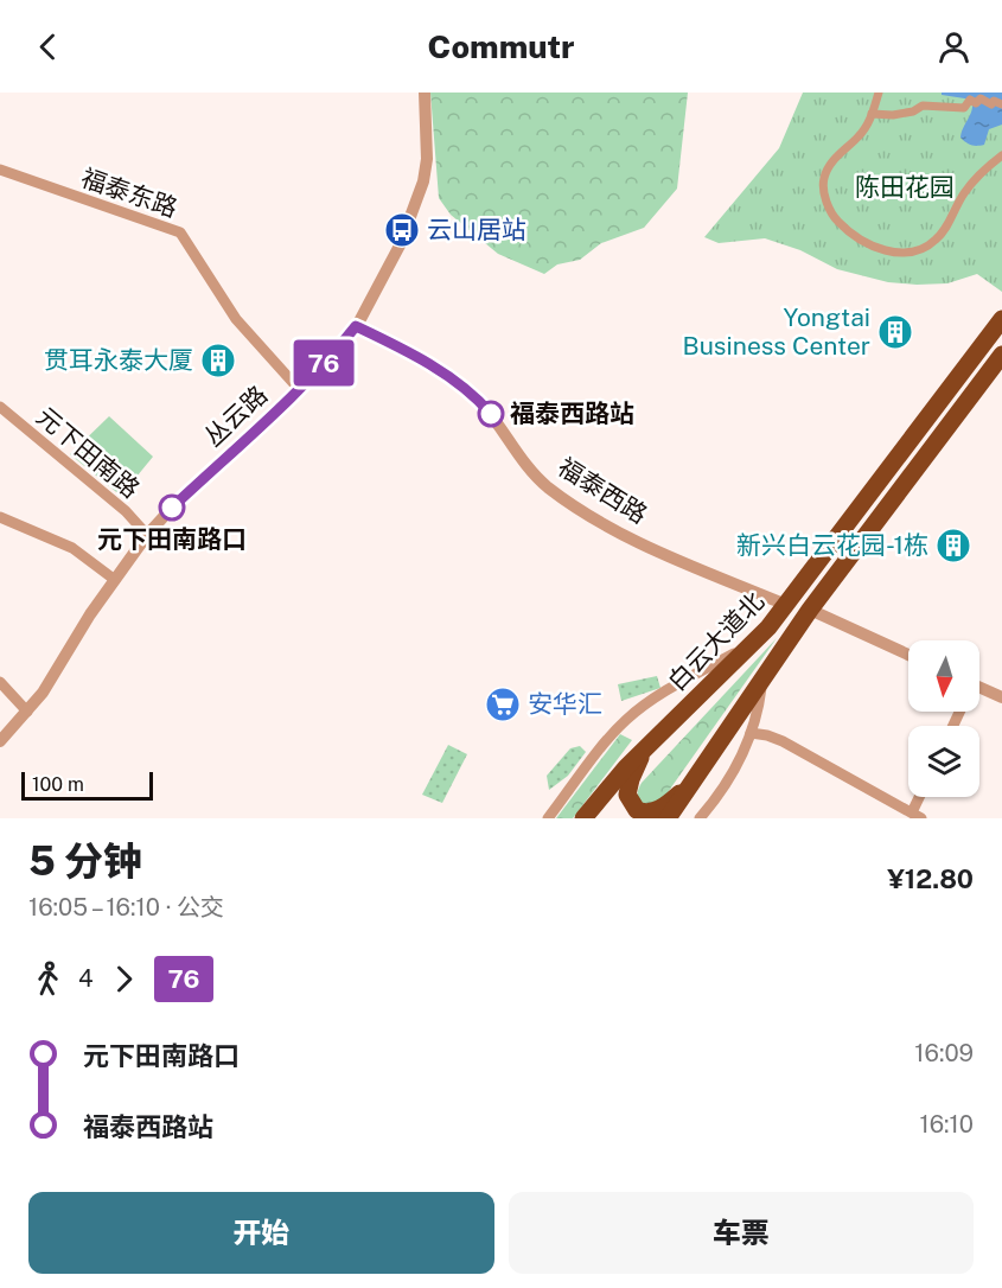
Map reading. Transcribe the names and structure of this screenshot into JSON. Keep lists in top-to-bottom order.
{
  "streets": {
    "highway": ["白云大道北"],
    "street": [
      "福泰东路",
      "丛云路",
      "元下田南路",
      "福泰西路"
    ]
  },
  "crossings": [
    ["福泰东路", "丛云路"],
    ["丛云路", "元下田南路"],
    ["丛云路", "福泰西路"],
    ["福泰西路", "白云大道北"]
  ],
  "parks": ["陈田花园"],
  "places": {
    "bus stop": ["云山居站"],
    "building": ["Yongtai Business Center", "贯耳永泰大厦", "新兴白云花园-1栋"],
    "other": ["福泰西路站", "元下田南路口"],
    "supermarket": ["安华汇"]
  },
  "lines": ["bus line 76"],
  "scale_bar": "100 m",
  "north": "bottom",
  "page": {
    "header": "Commutr",
    "on_map": "76",
    "scale": "100 m",
    "heading": ["5 分钟", "16:05 – 16:10 · 公交", "¥12.80"],
    "legs": ["4", "76"],
    "list": [
      {
        "name": "元下田南路口",
        "value": "16:09"
      },
      {
        "name": "福泰西路站",
        "value": "16:10"
      }
    ],
    "buttons": ["开始", "车票"]
  }
}
